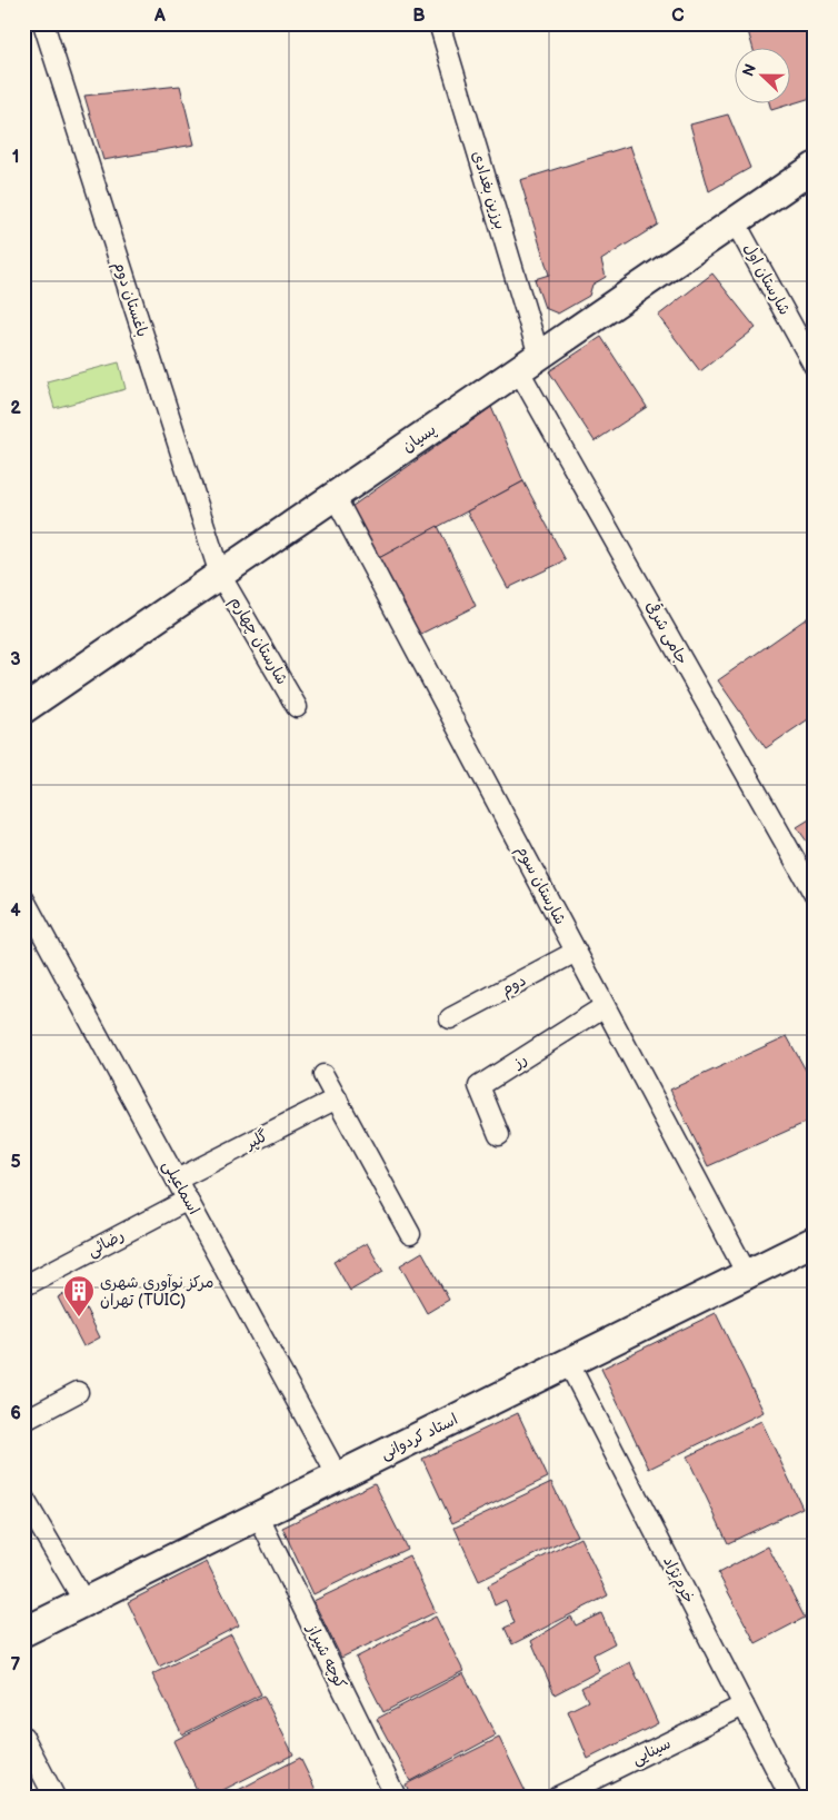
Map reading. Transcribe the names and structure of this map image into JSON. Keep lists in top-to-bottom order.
{
  "streets": {
    "street": [
      "برزین بغدادی",
      "شارستان اول",
      "باغستان دوم",
      "پسیان",
      "جامی شرقی",
      "شارستان چهارم",
      "شارستان سوم",
      "دوم",
      "رز",
      "گلپر",
      "اسماعیلی",
      "رضائی",
      "استاد کردوانی",
      "خرم‌نژاد",
      "کوچه شیراز",
      "سینایی"
    ]
  },
  "crossings": [
    ["برزین بغدادی", "پسیان"],
    ["برزین بغدادی", "جامی شرقی"],
    ["شارستان اول", "پسیان"],
    ["باغستان دوم", "پسیان"],
    ["باغستان دوم", "شارستان چهارم"],
    ["پسیان", "جامی شرقی"],
    ["پسیان", "شارستان چهارم"],
    ["پسیان", "شارستان سوم"],
    ["شارستان سوم", "دوم"],
    ["شارستان سوم", "رز"],
    ["شارستان سوم", "استاد کردوانی"],
    ["گلپر", "اسماعیلی"],
    ["اسماعیلی", "رضائی"],
    ["اسماعیلی", "استاد کردوانی"],
    ["استاد کردوانی", "خرم‌نژاد"],
    ["استاد کردوانی", "کوچه شیراز"],
    ["خرم‌نژاد", "سینایی"]
  ],
  "places": {
    "building": ["مرکز نوآوری شهری تهران (TUIC)"]
  },
  "north": "left",
  "grid": {
    "columns": ["A", "B", "C"],
    "rows": [
      "1",
      "2",
      "3",
      "4",
      "5",
      "6",
      "7"
    ]
  }
}
